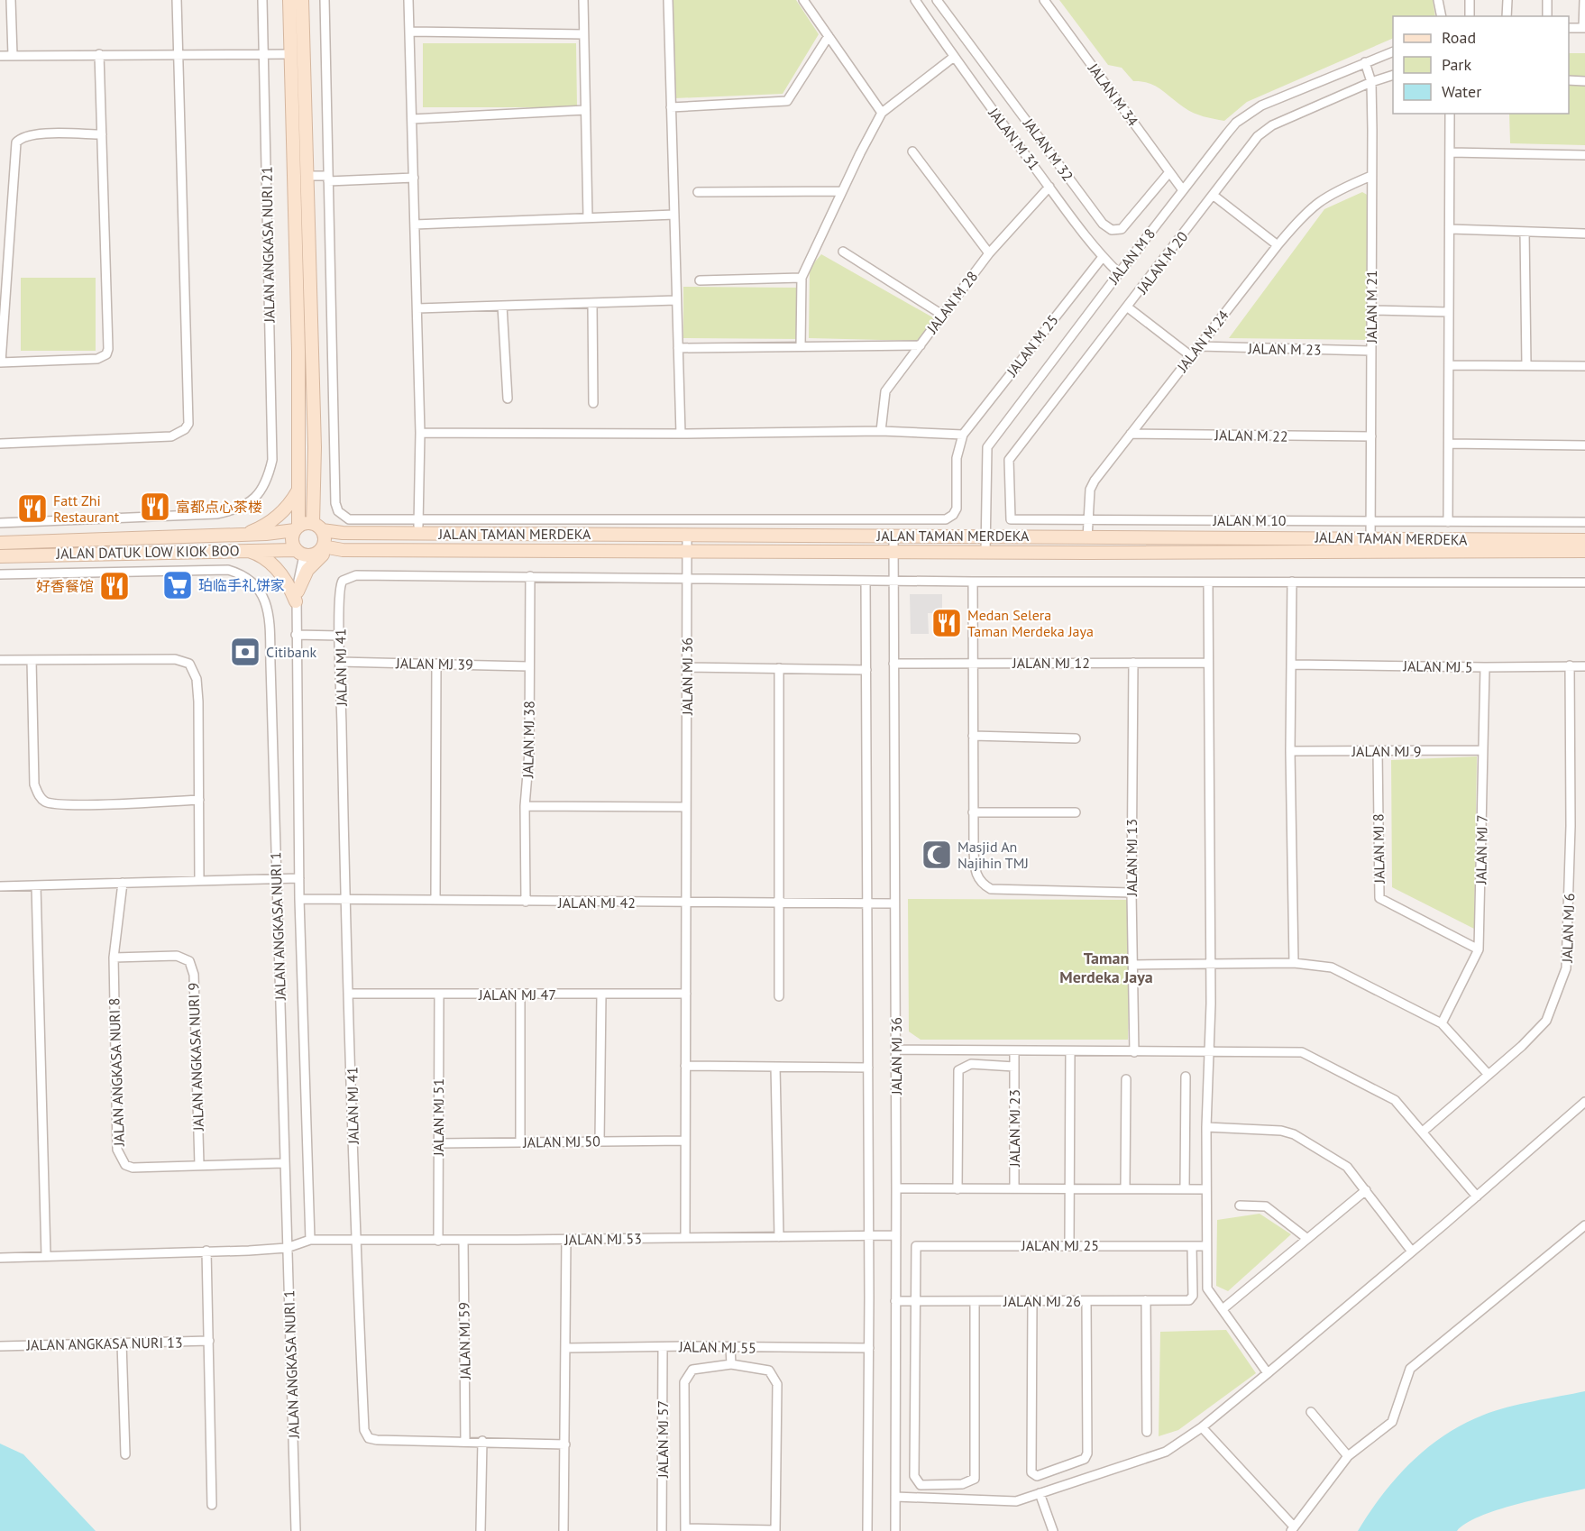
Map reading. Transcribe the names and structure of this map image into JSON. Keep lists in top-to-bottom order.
{
  "streets": {
    "main road": ["JALAN TAMAN MERDEKA", "JALAN DATUK LOW KIOK BOO"],
    "street": [
      "JALAN M 34",
      "JALAN M 31",
      "JALAN M 32",
      "JALAN ANGKASA NURI 21",
      "JALAN M 8",
      "JALAN M 20",
      "JALAN M 28",
      "JALAN M 21",
      "JALAN M 24",
      "JALAN M 25",
      "JALAN M 23",
      "JALAN M 22",
      "JALAN M 10",
      "JALAN MJ 12",
      "JALAN MJ 39",
      "JALAN MJ 5",
      "JALAN MJ 41",
      "JALAN MJ 36",
      "JALAN MJ 38",
      "JALAN MJ 9",
      "JALAN MJ 8",
      "JALAN MJ 7",
      "JALAN MJ 13",
      "JALAN MJ 42",
      "JALAN ANGKASA NURI 1",
      "JALAN MJ 6",
      "JALAN MJ 47",
      "JALAN ANGKASA NURI 9",
      "JALAN ANGKASA NURI 8",
      "JALAN MJ 51",
      "JALAN MJ 23",
      "JALAN MJ 50",
      "JALAN MJ 53",
      "JALAN MJ 25",
      "JALAN MJ 26",
      "JALAN MJ 59",
      "JALAN ANGKASA NURI 13",
      "JALAN MJ 55",
      "JALAN MJ 57"
    ]
  },
  "crossings": [
    ["JALAN M 34", "JALAN M 32"],
    ["JALAN M 34", "JALAN M 8"],
    ["JALAN M 31", "JALAN M 8"],
    ["JALAN M 31", "JALAN M 28"],
    ["JALAN M 31", "JALAN M 25"],
    ["JALAN M 8", "JALAN M 21"],
    ["JALAN M 8", "JALAN TAMAN MERDEKA"],
    ["JALAN M 20", "JALAN M 21"],
    ["JALAN M 20", "JALAN M 10"],
    ["JALAN M 21", "JALAN M 24"],
    ["JALAN M 21", "JALAN M 23"],
    ["JALAN M 21", "JALAN M 22"],
    ["JALAN M 21", "JALAN M 10"],
    ["JALAN M 21", "JALAN TAMAN MERDEKA"],
    ["JALAN M 24", "JALAN M 23"],
    ["JALAN M 24", "JALAN M 22"],
    ["JALAN M 24", "JALAN M 10"],
    ["JALAN TAMAN MERDEKA", "JALAN DATUK LOW KIOK BOO"],
    ["JALAN TAMAN MERDEKA", "JALAN MJ 36"],
    ["JALAN MJ 12", "JALAN MJ 36"],
    ["JALAN MJ 12", "JALAN MJ 13"],
    ["JALAN MJ 39", "JALAN MJ 41"],
    ["JALAN MJ 39", "JALAN MJ 38"],
    ["JALAN MJ 5", "JALAN MJ 7"],
    ["JALAN MJ 5", "JALAN MJ 6"],
    ["JALAN MJ 41", "JALAN MJ 38"],
    ["JALAN MJ 41", "JALAN MJ 42"],
    ["JALAN MJ 41", "JALAN MJ 47"],
    ["JALAN MJ 41", "JALAN MJ 53"],
    ["JALAN MJ 41", "JALAN MJ 59"],
    ["JALAN MJ 36", "JALAN MJ 42"],
    ["JALAN MJ 36", "JALAN MJ 47"],
    ["JALAN MJ 36", "JALAN MJ 50"],
    ["JALAN MJ 36", "JALAN MJ 53"],
    ["JALAN MJ 36", "JALAN MJ 26"],
    ["JALAN MJ 38", "JALAN MJ 42"],
    ["JALAN MJ 9", "JALAN MJ 8"],
    ["JALAN MJ 9", "JALAN MJ 7"],
    ["JALAN MJ 8", "JALAN MJ 7"],
    ["JALAN ANGKASA NURI 1", "JALAN ANGKASA NURI 8"],
    ["JALAN ANGKASA NURI 1", "JALAN MJ 53"],
    ["JALAN MJ 47", "JALAN MJ 51"],
    ["JALAN ANGKASA NURI 9", "JALAN ANGKASA NURI 8"],
    ["JALAN MJ 51", "JALAN MJ 50"],
    ["JALAN MJ 51", "JALAN MJ 53"],
    ["JALAN MJ 53", "JALAN MJ 59"],
    ["JALAN MJ 25", "JALAN MJ 26"],
    ["JALAN MJ 55", "JALAN MJ 57"]
  ],
  "districts": ["Taman Merdeka Jaya"],
  "places": {
    "restaurant": [
      "富都点心茶楼",
      "Fatt Zhi Restaurant",
      "好香餐馆",
      "Medan Selera Taman Merdeka Jaya"
    ],
    "supermarket": ["珀临手礼饼家"],
    "bank": ["Citibank"],
    "mosque": ["Masjid An Najihin TMJ"]
  },
  "legend": ["Road", "Park", "Water"]
}
